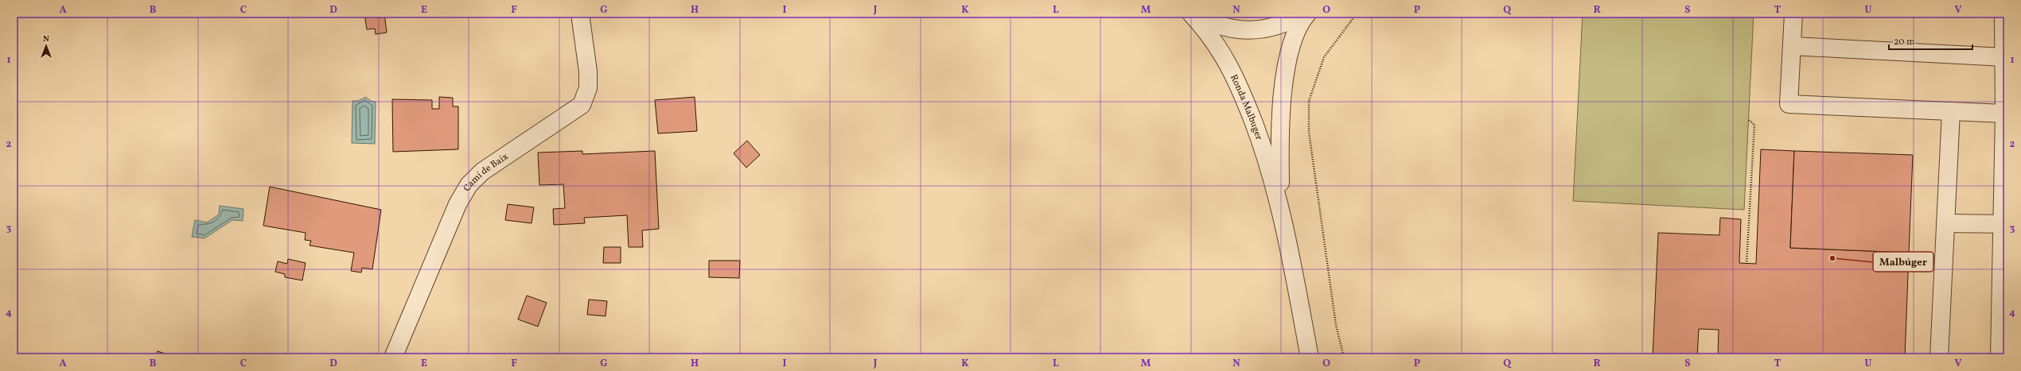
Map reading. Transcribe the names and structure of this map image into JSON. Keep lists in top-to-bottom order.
{
  "streets": {
    "street": ["Ronda Malbuger", "Camí de Baix"]
  },
  "places": ["Malbúger"],
  "scale_bar": "20 m",
  "north": "top",
  "grid": {
    "columns": [
      "A",
      "B",
      "C",
      "D",
      "E",
      "F",
      "G",
      "H",
      "I",
      "J",
      "K",
      "L",
      "M",
      "N",
      "O",
      "P",
      "Q",
      "R",
      "S",
      "T",
      "U",
      "V"
    ],
    "rows": [
      "1",
      "2",
      "3",
      "4"
    ]
  }
}
